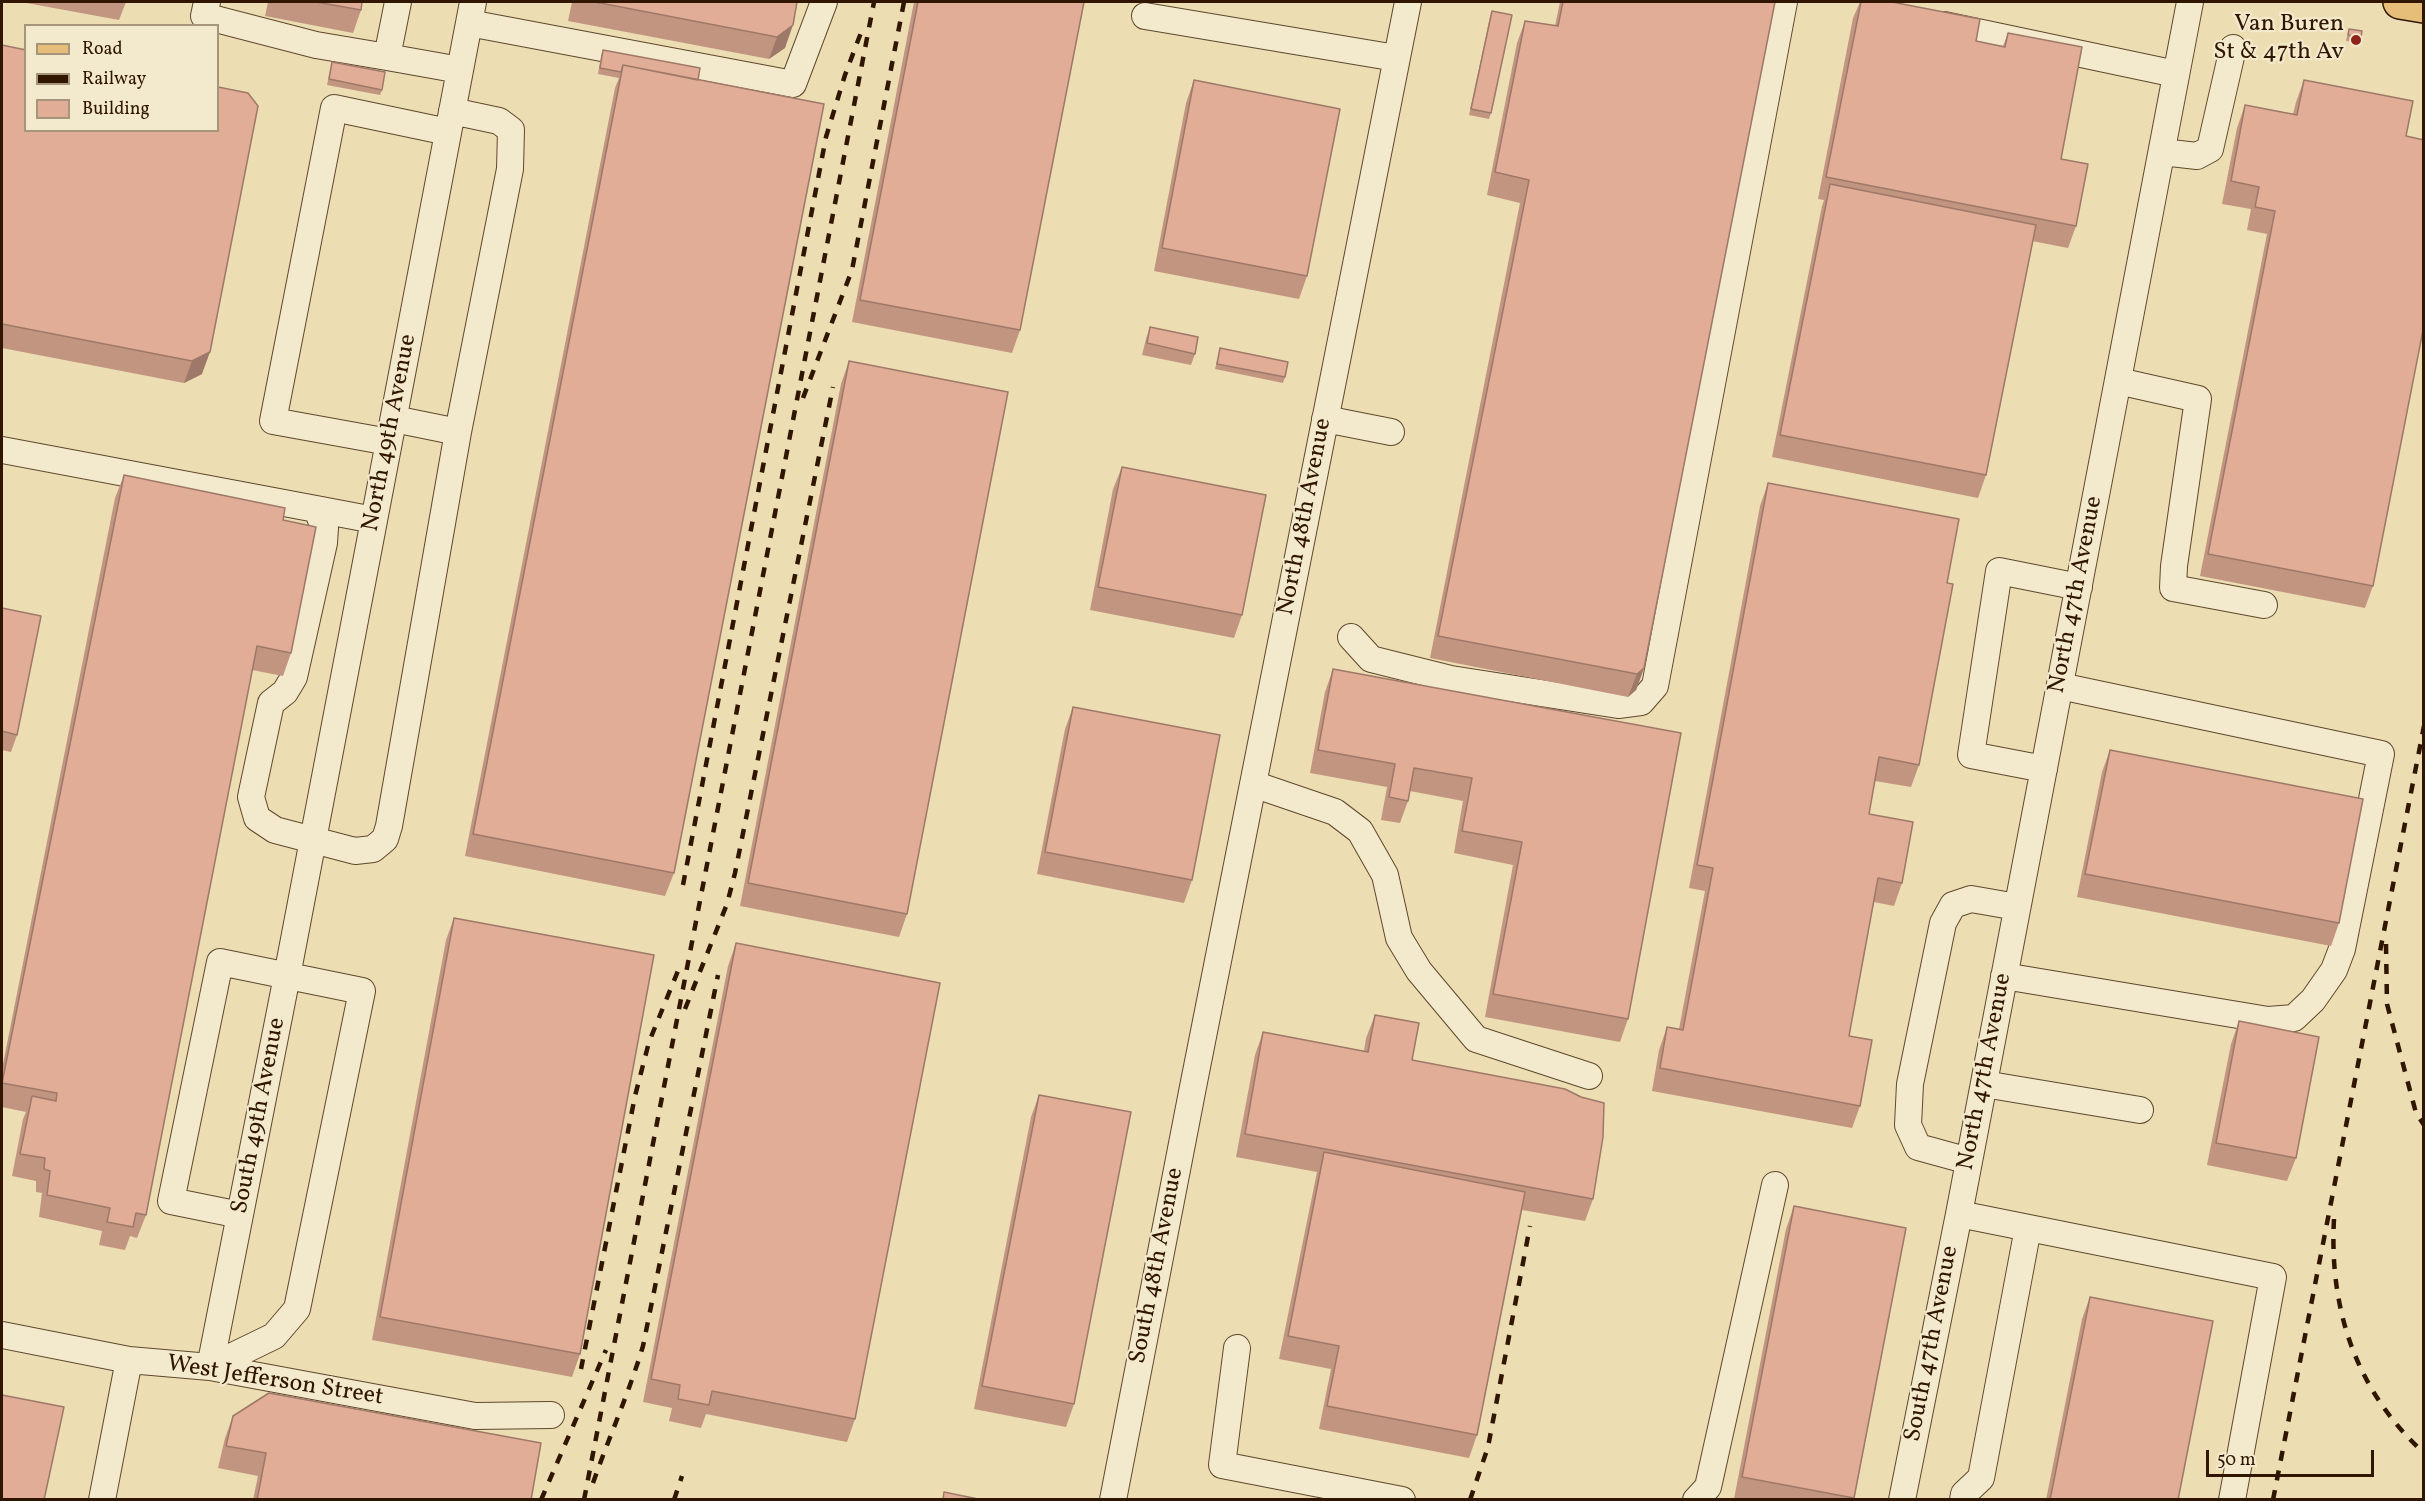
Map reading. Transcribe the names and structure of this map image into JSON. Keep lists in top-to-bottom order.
{
  "streets": {
    "street": [
      "North 49th Avenue",
      "North 48th Avenue",
      "North 47th Avenue",
      "South 49th Avenue",
      "South 48th Avenue",
      "South 47th Avenue",
      "West Jefferson Street"
    ]
  },
  "crossings": [
    ["North 49th Avenue", "South 49th Avenue"],
    ["North 48th Avenue", "South 48th Avenue"],
    ["North 47th Avenue", "South 47th Avenue"],
    ["South 49th Avenue", "West Jefferson Street"]
  ],
  "places": ["Van Buren St & 47th Av"],
  "legend": ["Road", "Railway", "Building"],
  "scale_bar": "50 m"
}
